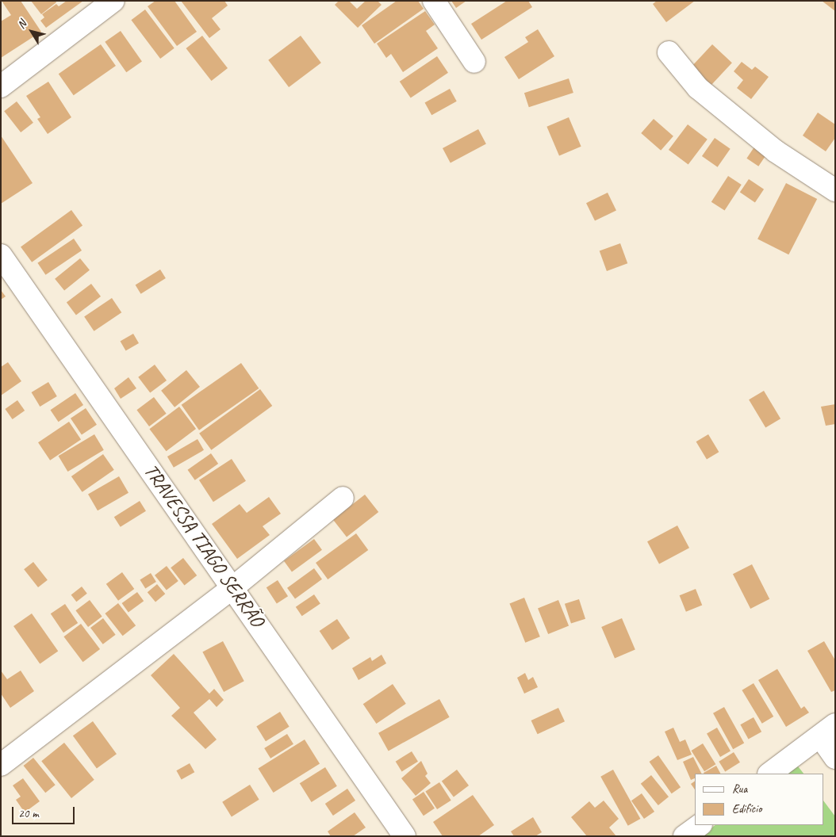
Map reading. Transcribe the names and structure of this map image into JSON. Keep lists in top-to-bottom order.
{
  "streets": {
    "street": ["TRAVESSA TIAGO SERRÃO"]
  },
  "legend": ["Rua", "Edifício"],
  "scale_bar": "20 m",
  "north": "top left"
}
